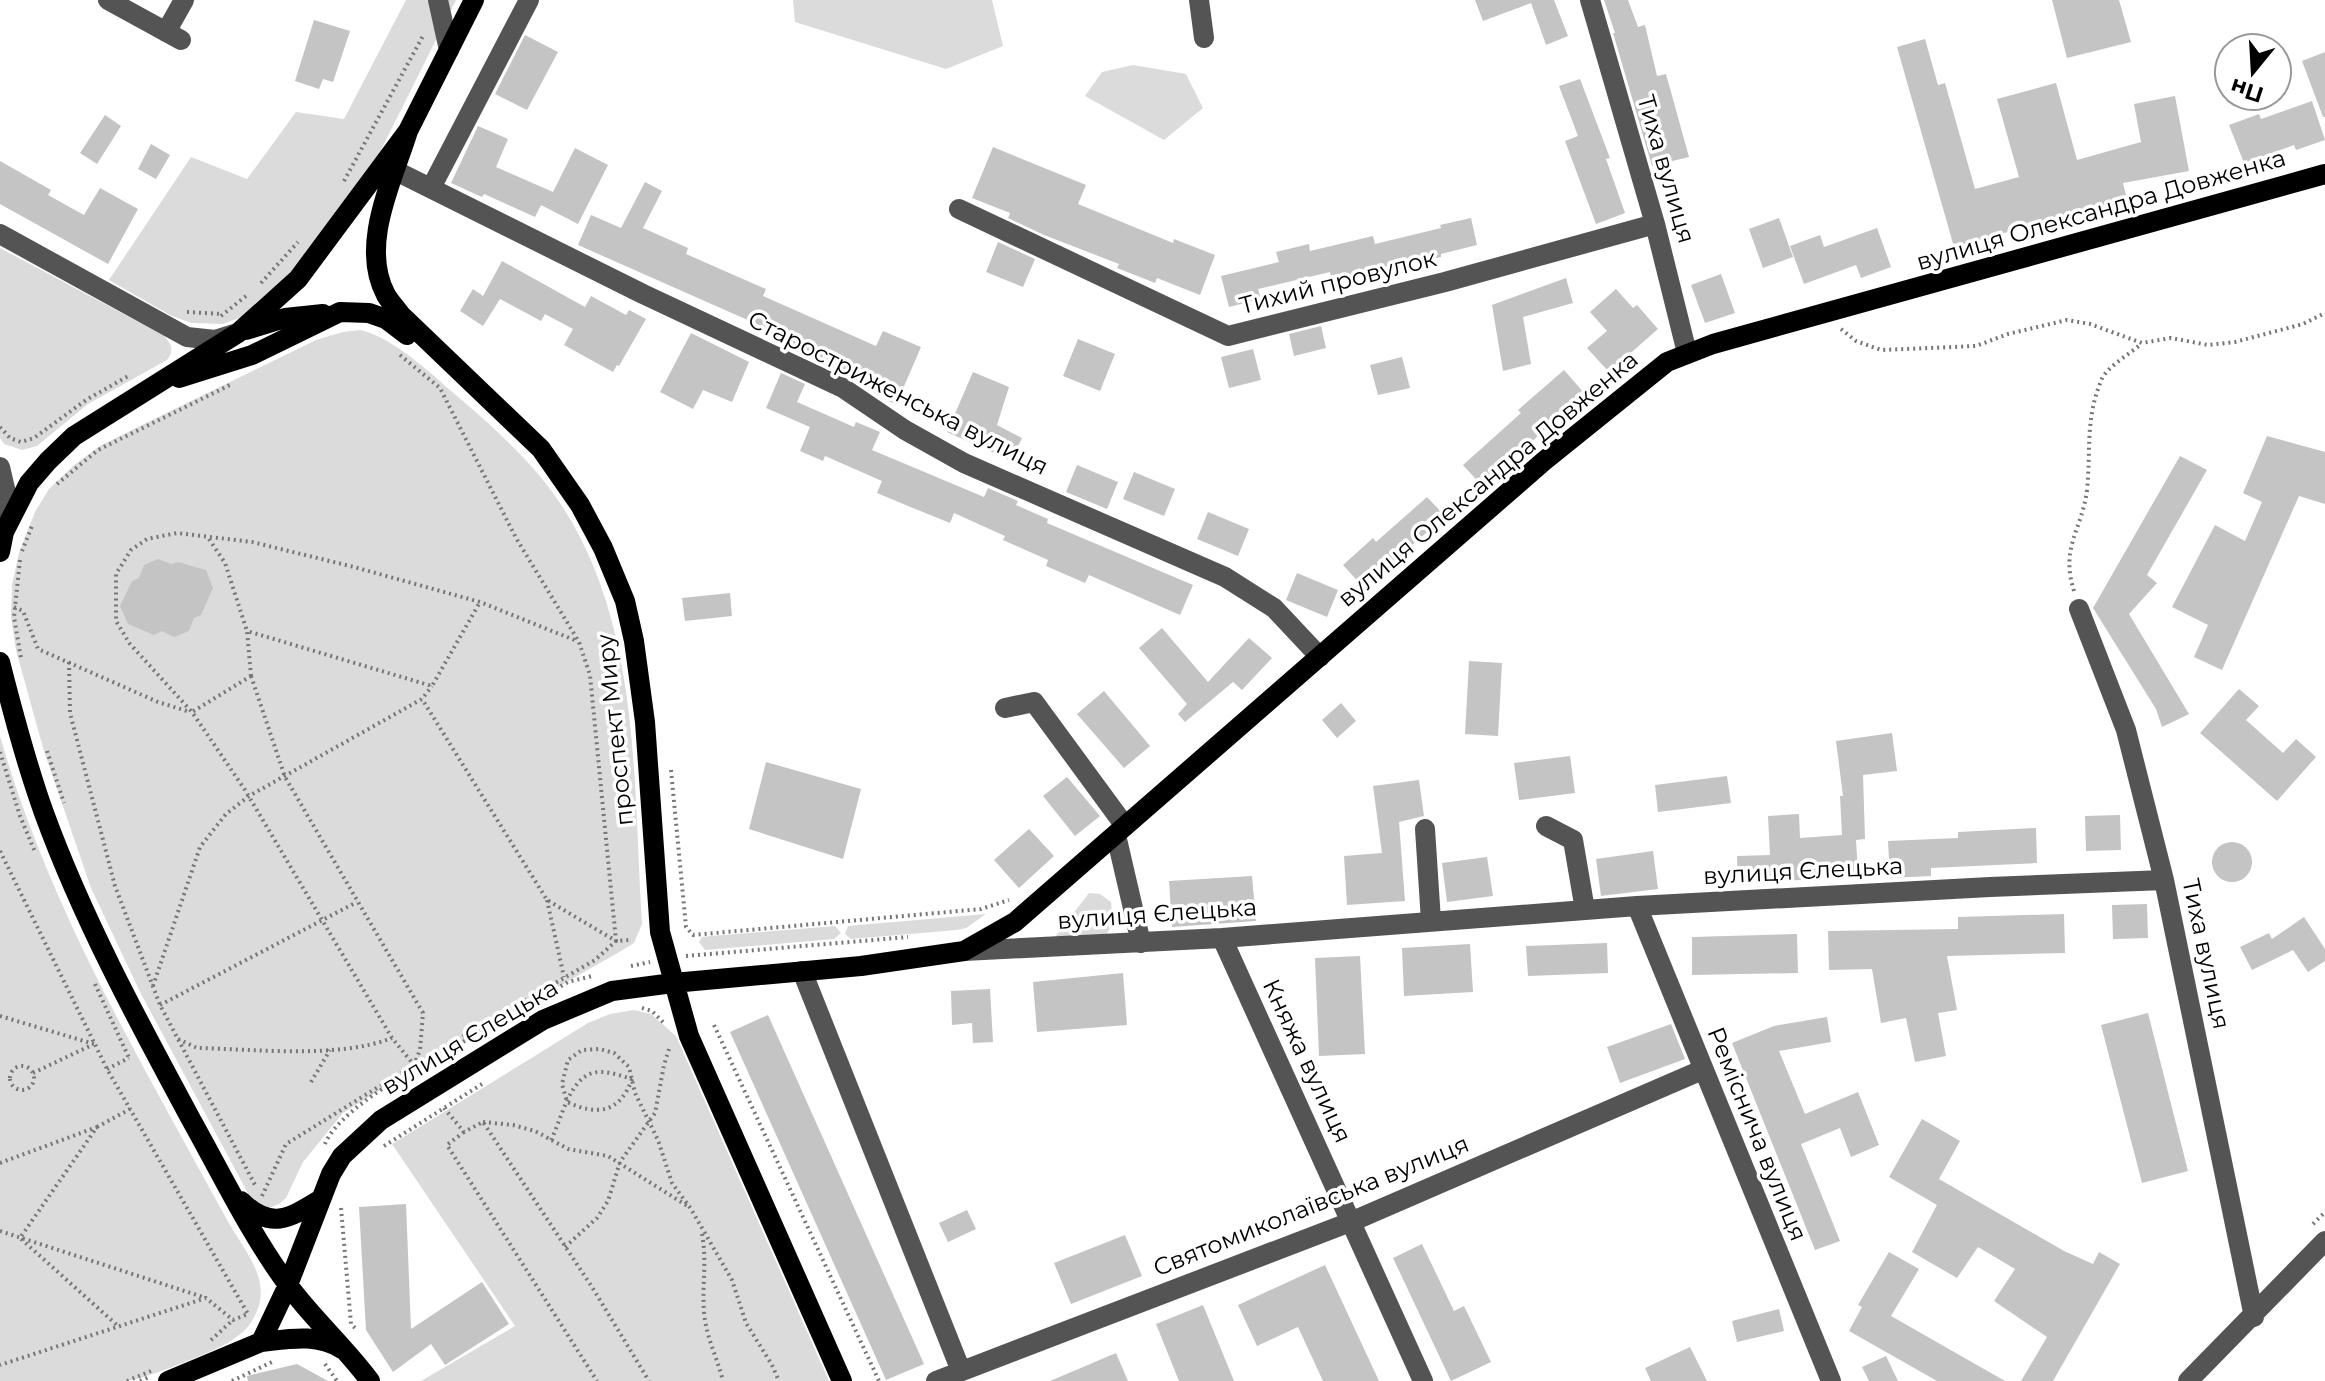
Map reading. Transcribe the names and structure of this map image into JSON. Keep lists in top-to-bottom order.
{
  "streets": {
    "main road": ["вулиця Олександра Довженка", "проспект Миру", "вулиця Єлецька"],
    "street": [
      "Тиха вулиця",
      "Тихий провулок",
      "Старостриженська вулиця",
      "Княжа вулиця",
      "Реміснича вулиця",
      "Святомиколаївська вулиця"
    ]
  },
  "crossings": [
    ["Тиха вулиця", "вулиця Олександра Довженка"],
    ["Тиха вулиця", "Тихий провулок"],
    ["Тиха вулиця", "вулиця Єлецька"],
    ["вулиця Олександра Довженка", "Старостриженська вулиця"],
    ["вулиця Олександра Довженка", "вулиця Єлецька"],
    ["Старостриженська вулиця", "проспект Миру"],
    ["проспект Миру", "вулиця Єлецька"],
    ["вулиця Єлецька", "Княжа вулиця"],
    ["вулиця Єлецька", "Реміснича вулиця"],
    ["Княжа вулиця", "Святомиколаївська вулиця"],
    ["Реміснича вулиця", "Святомиколаївська вулиця"]
  ],
  "north": "bottom"
}
